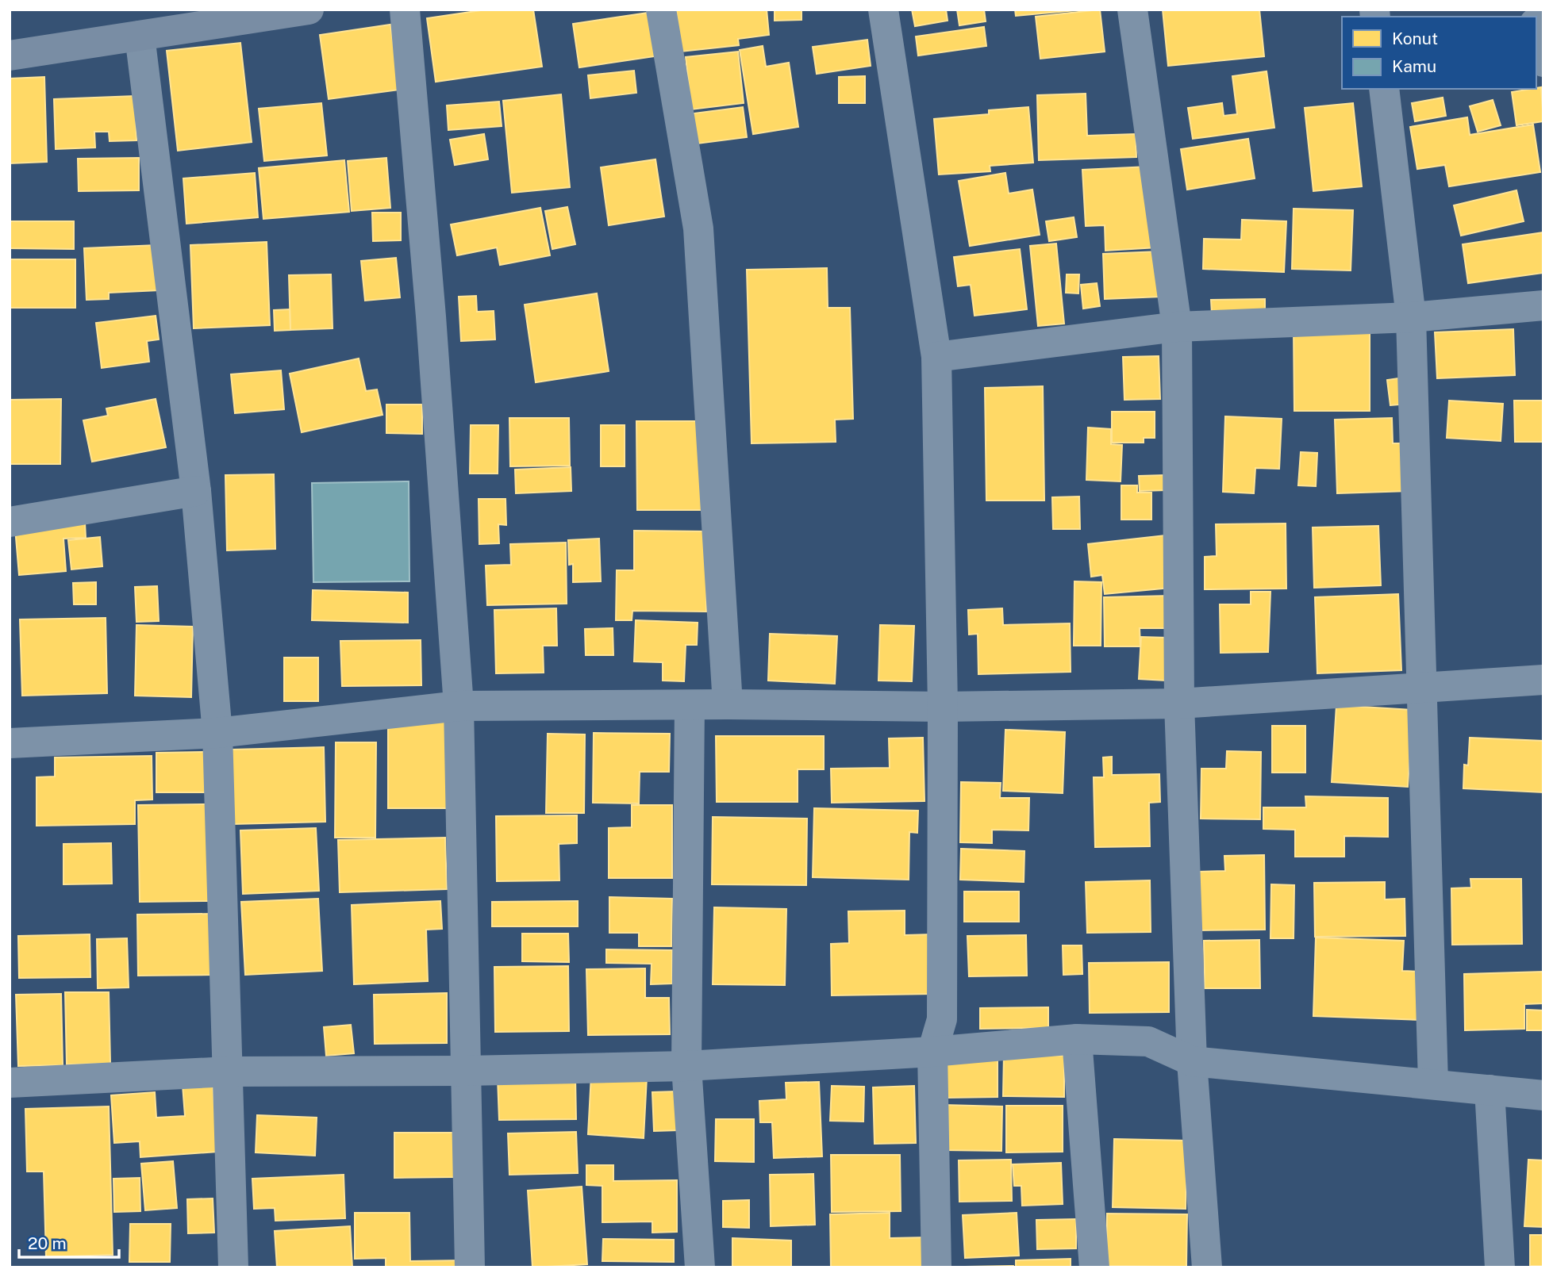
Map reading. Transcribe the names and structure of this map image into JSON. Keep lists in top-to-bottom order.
{
  "legend": ["Konut", "Kamu"],
  "scale_bar": "20 m"
}
